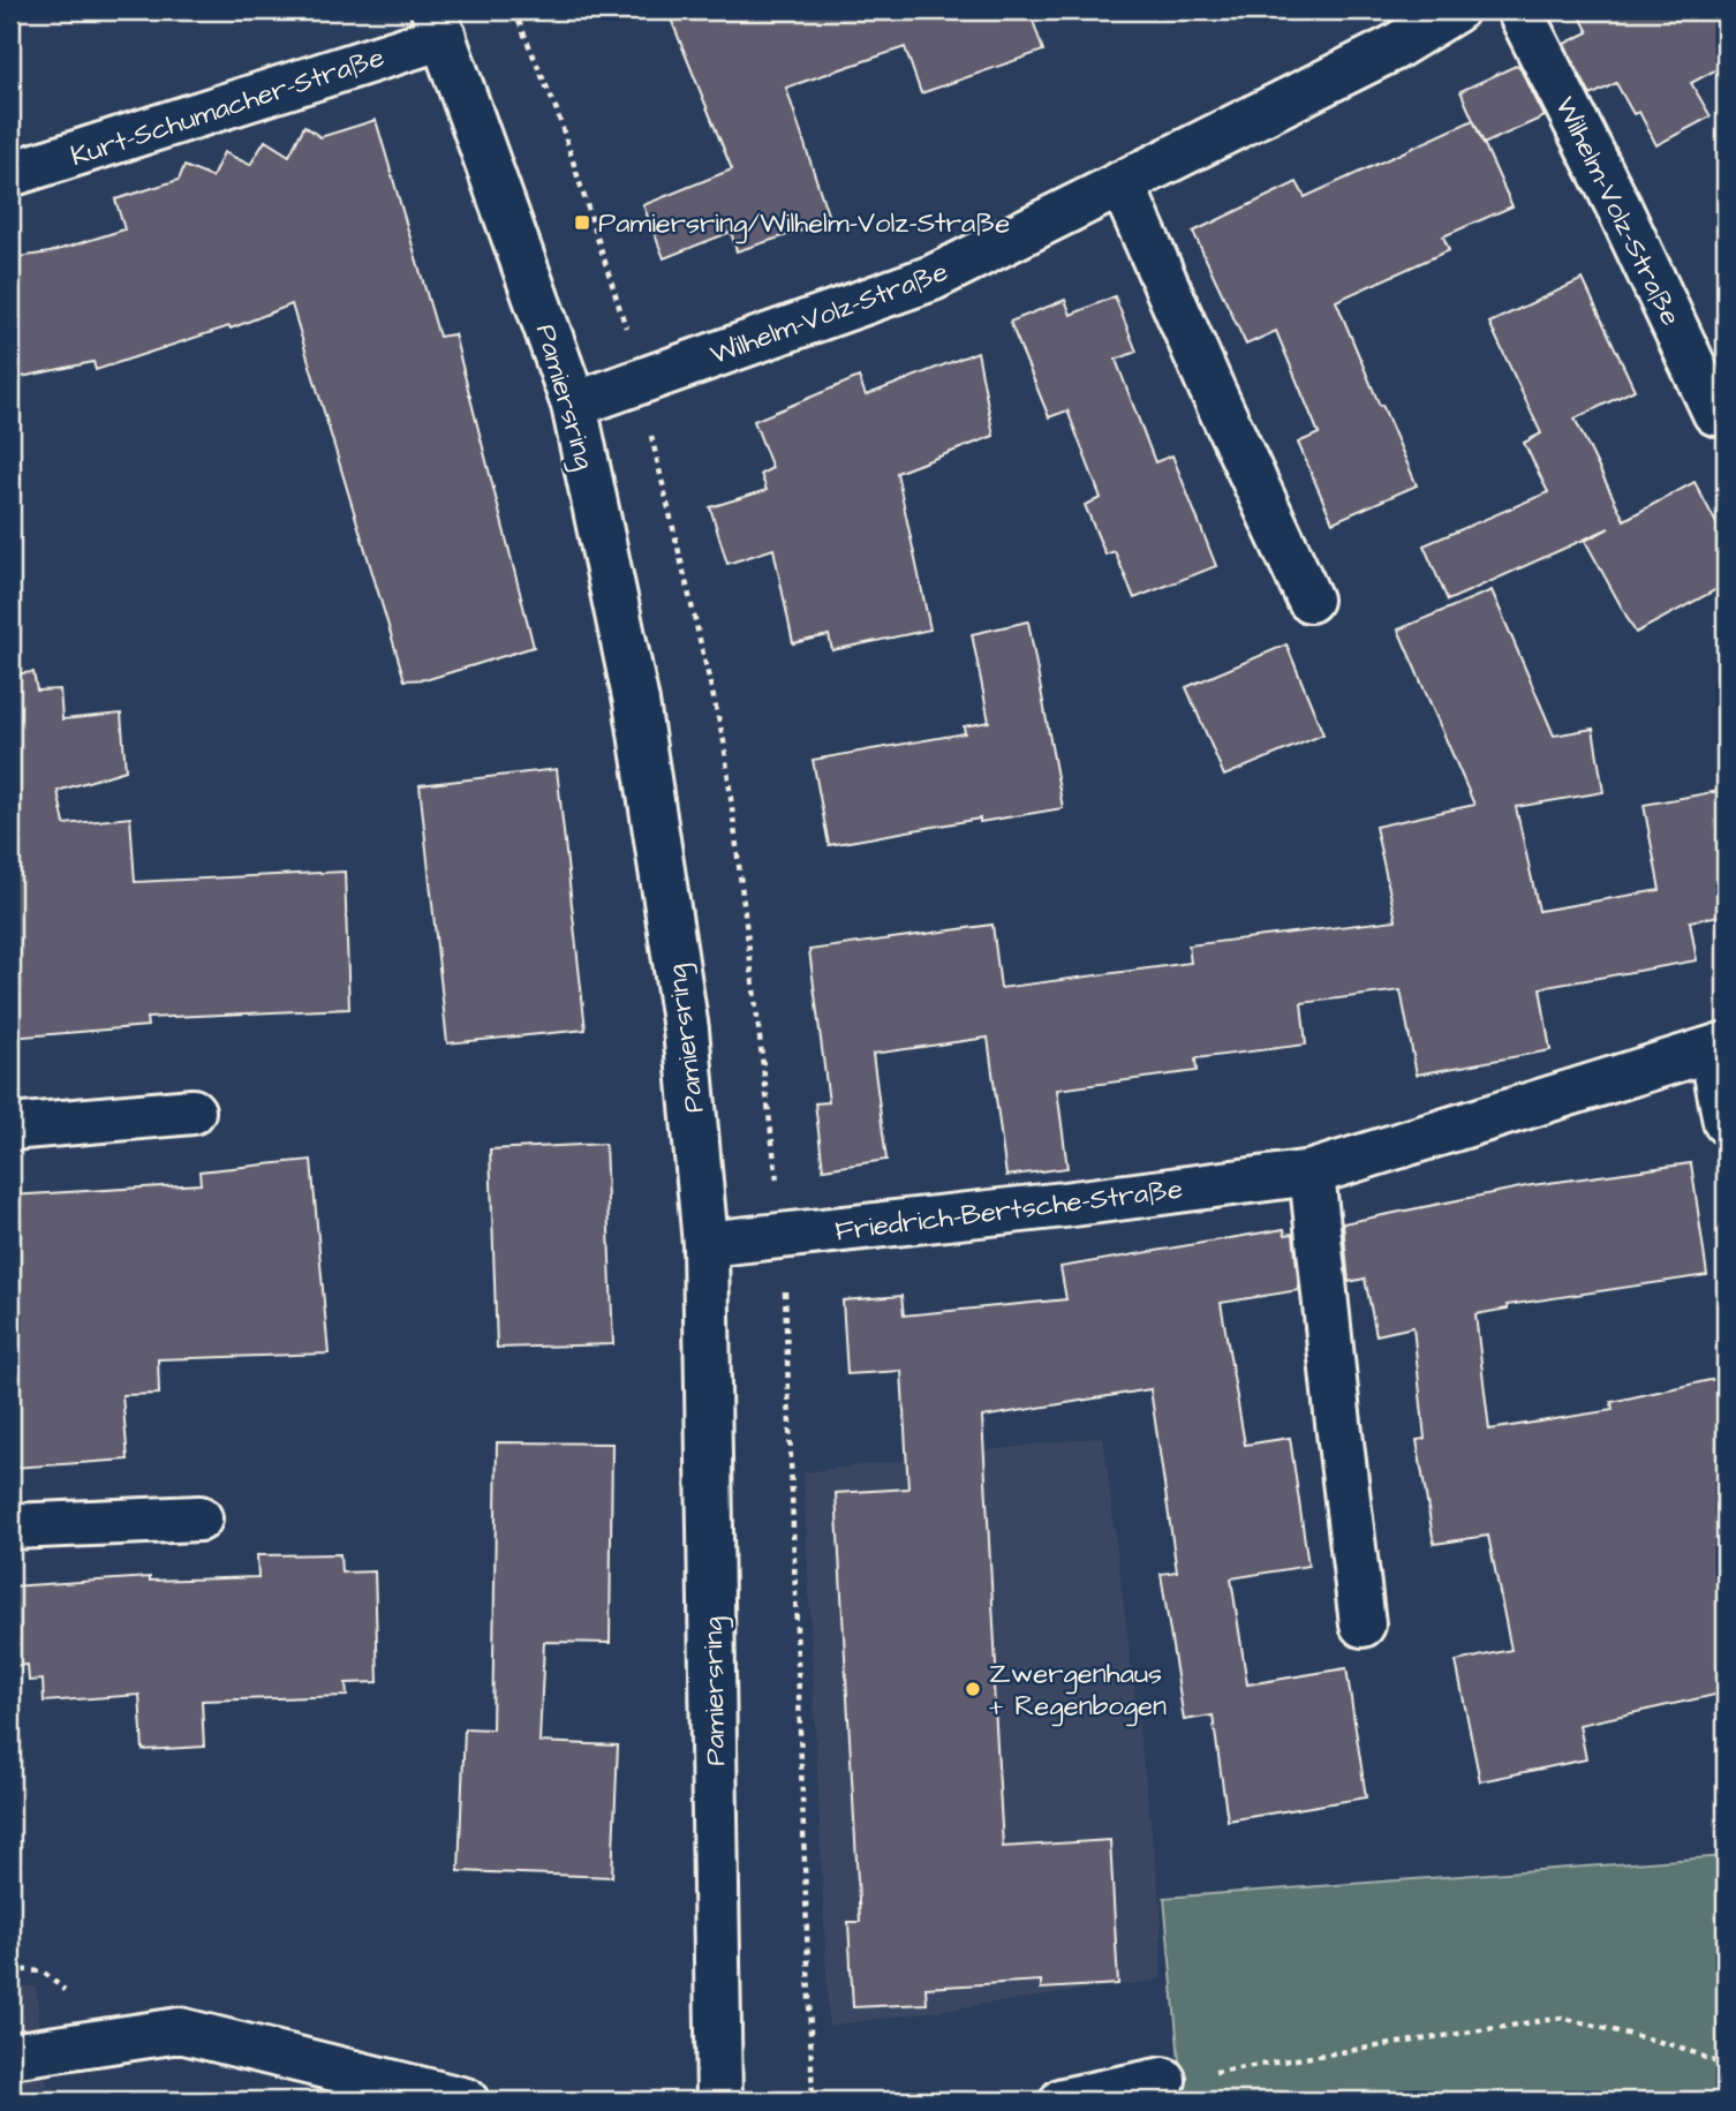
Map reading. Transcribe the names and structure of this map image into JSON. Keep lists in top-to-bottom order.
{
  "streets": {
    "street": [
      "Kurt-Schumacher-Straße",
      "Wilhelm-Volz-Straße",
      "Pamiersring",
      "Friedrich-Bertsche-Straße"
    ]
  },
  "crossings": [
    ["Kurt-Schumacher-Straße", "Pamiersring"],
    ["Wilhelm-Volz-Straße", "Pamiersring"],
    ["Pamiersring", "Friedrich-Bertsche-Straße"]
  ],
  "places": {
    "transit": ["Pamiersring/Wilhelm-Volz-Straße"],
    "other": ["Zwergenhaus + Regenbogen"]
  }
}
